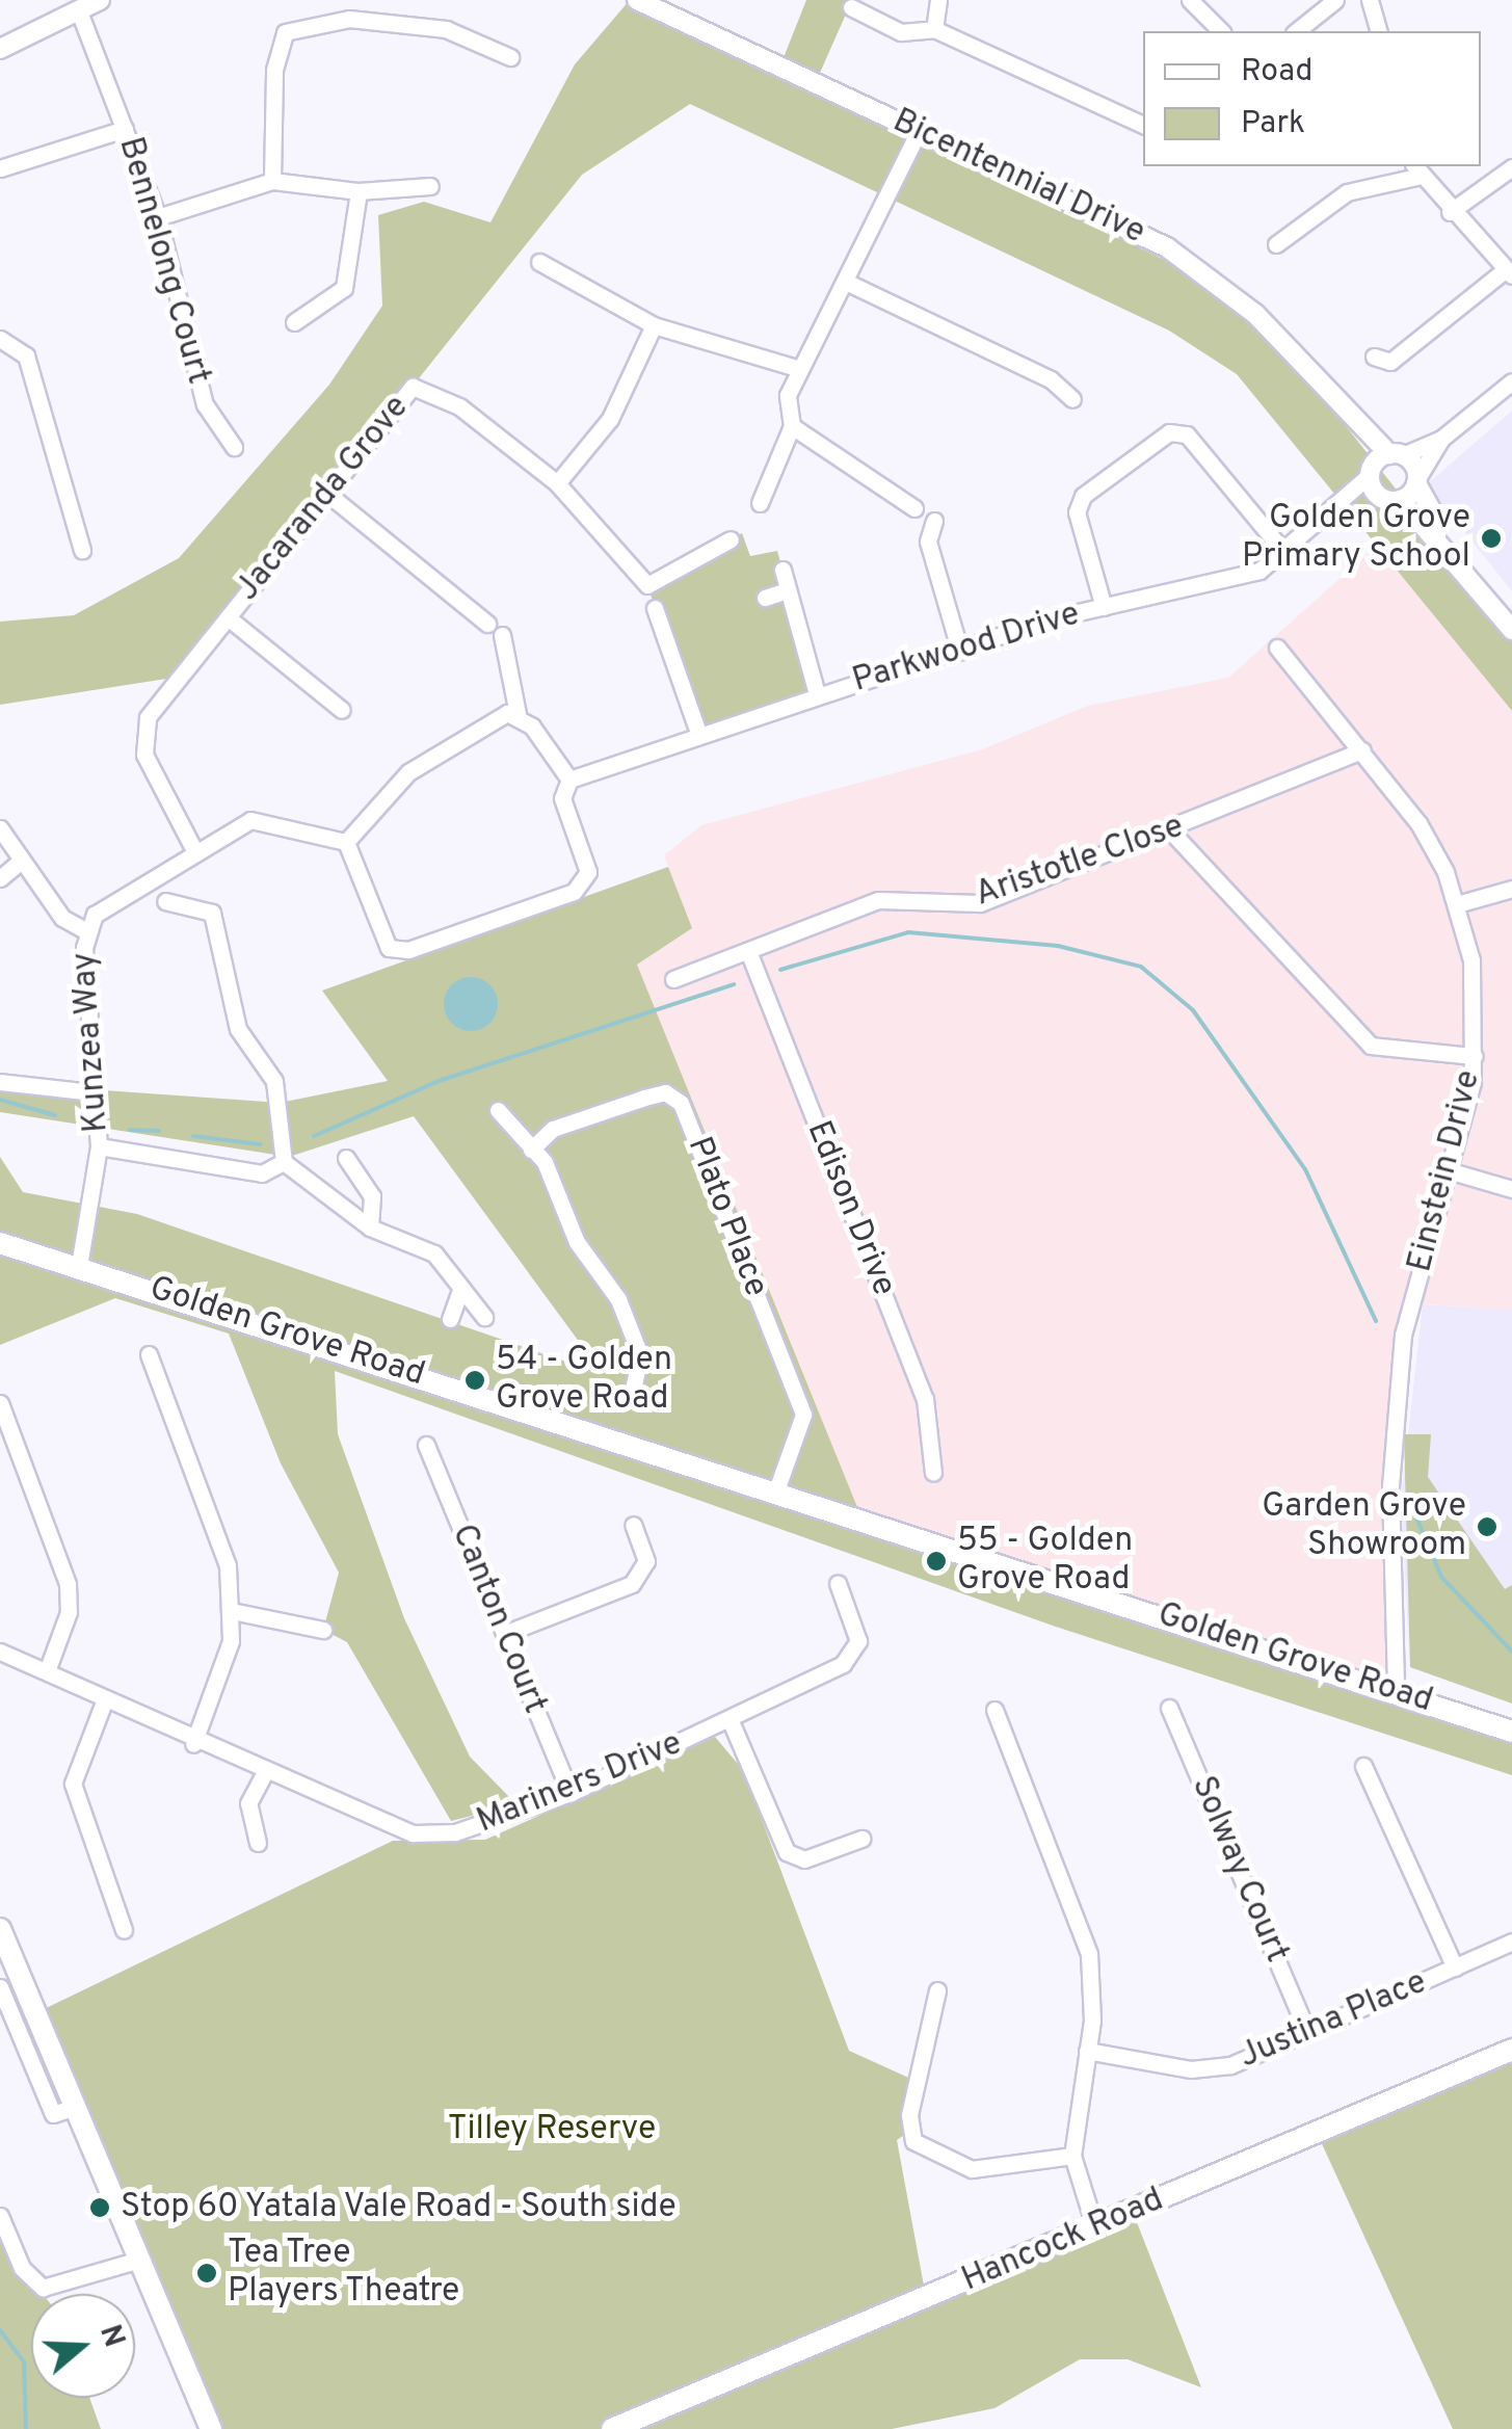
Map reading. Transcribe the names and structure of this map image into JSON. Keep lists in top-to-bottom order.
{
  "streets": {
    "main road": ["Golden Grove Road", "Hancock Road"],
    "street": [
      "Bicentennial Drive",
      "Bennelong Court",
      "Jacaranda Grove",
      "Parkwood Drive",
      "Aristotle Close",
      "Kunzea Way",
      "Einstein Drive",
      "Edison Drive",
      "Plato Place",
      "Canton Court",
      "Mariners Drive",
      "Solway Court",
      "Justina Place"
    ]
  },
  "crossings": [
    ["Bicentennial Drive", "Parkwood Drive"],
    ["Jacaranda Grove", "Kunzea Way"],
    ["Aristotle Close", "Einstein Drive"],
    ["Aristotle Close", "Edison Drive"],
    ["Kunzea Way", "Golden Grove Road"],
    ["Einstein Drive", "Golden Grove Road"],
    ["Plato Place", "Golden Grove Road"],
    ["Canton Court", "Mariners Drive"],
    ["Solway Court", "Justina Place"]
  ],
  "parks": ["Tilley Reserve"],
  "places": [
    "Golden Grove Primary School",
    "54 - Golden Grove Road",
    "Garden Grove Showroom",
    "55 - Golden Grove Road",
    "Stop 60 Yatala Vale Road - South side",
    "Tea Tree Players Theatre"
  ],
  "legend": ["Road", "Park"],
  "north": "right"
}
